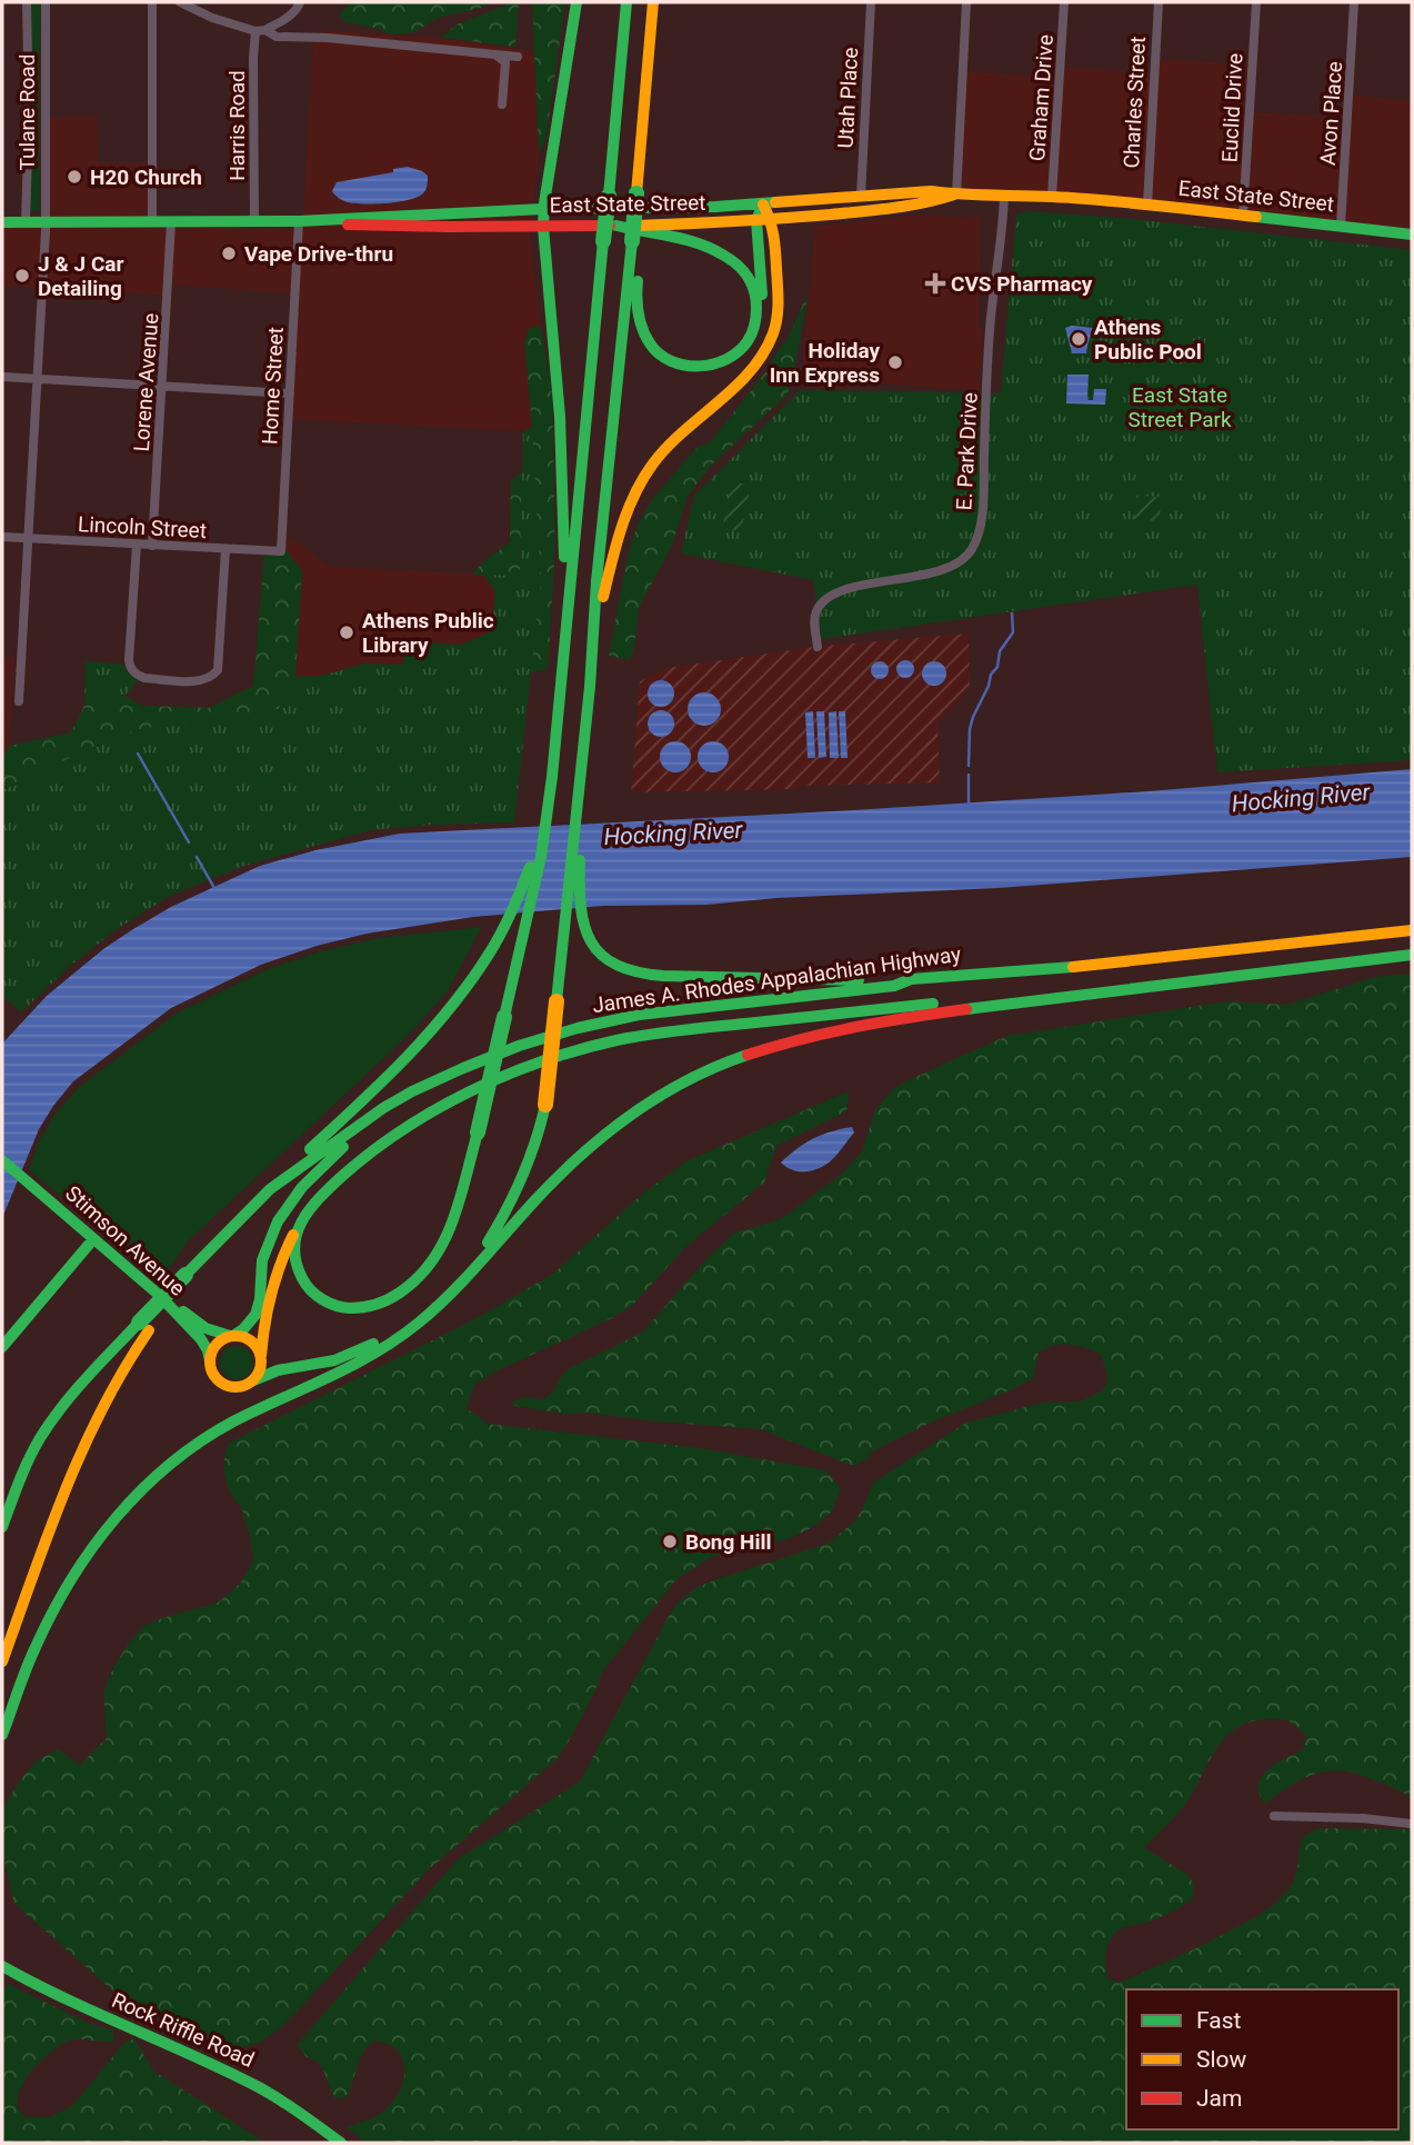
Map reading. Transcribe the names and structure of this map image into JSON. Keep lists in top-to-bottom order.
{
  "streets": {
    "main road": [
      "East State Street",
      "James A. Rhodes Appalachian Highway",
      "Stimson Avenue",
      "Rock Riffle Road"
    ],
    "street": [
      "Utah Place",
      "Graham Drive",
      "Charles Street",
      "Euclid Drive",
      "Tulane Road",
      "Avon Place",
      "Harris Road",
      "Lorene Avenue",
      "Home Street",
      "E. Park Drive",
      "Lincoln Street"
    ]
  },
  "crossings": [
    ["Utah Place", "East State Street"],
    ["Graham Drive", "East State Street"],
    ["Charles Street", "East State Street"],
    ["Euclid Drive", "East State Street"],
    ["Tulane Road", "East State Street"],
    ["Tulane Road", "Lincoln Street"],
    ["Avon Place", "East State Street"],
    ["Harris Road", "East State Street"],
    ["East State Street", "Lorene Avenue"],
    ["East State Street", "Home Street"],
    ["East State Street", "E. Park Drive"],
    ["Lorene Avenue", "Lincoln Street"],
    ["Home Street", "Lincoln Street"]
  ],
  "water": ["Hocking River"],
  "parks": ["East State Street Park"],
  "places": {
    "other": [
      "H20 Church",
      "Vape Drive-thru",
      "J & J Car Detailing",
      "Athens Public Pool",
      "Holiday Inn Express",
      "Athens Public Library",
      "Bong Hill"
    ],
    "health": ["CVS Pharmacy"]
  },
  "legend": ["Fast", "Slow", "Jam"]
}
